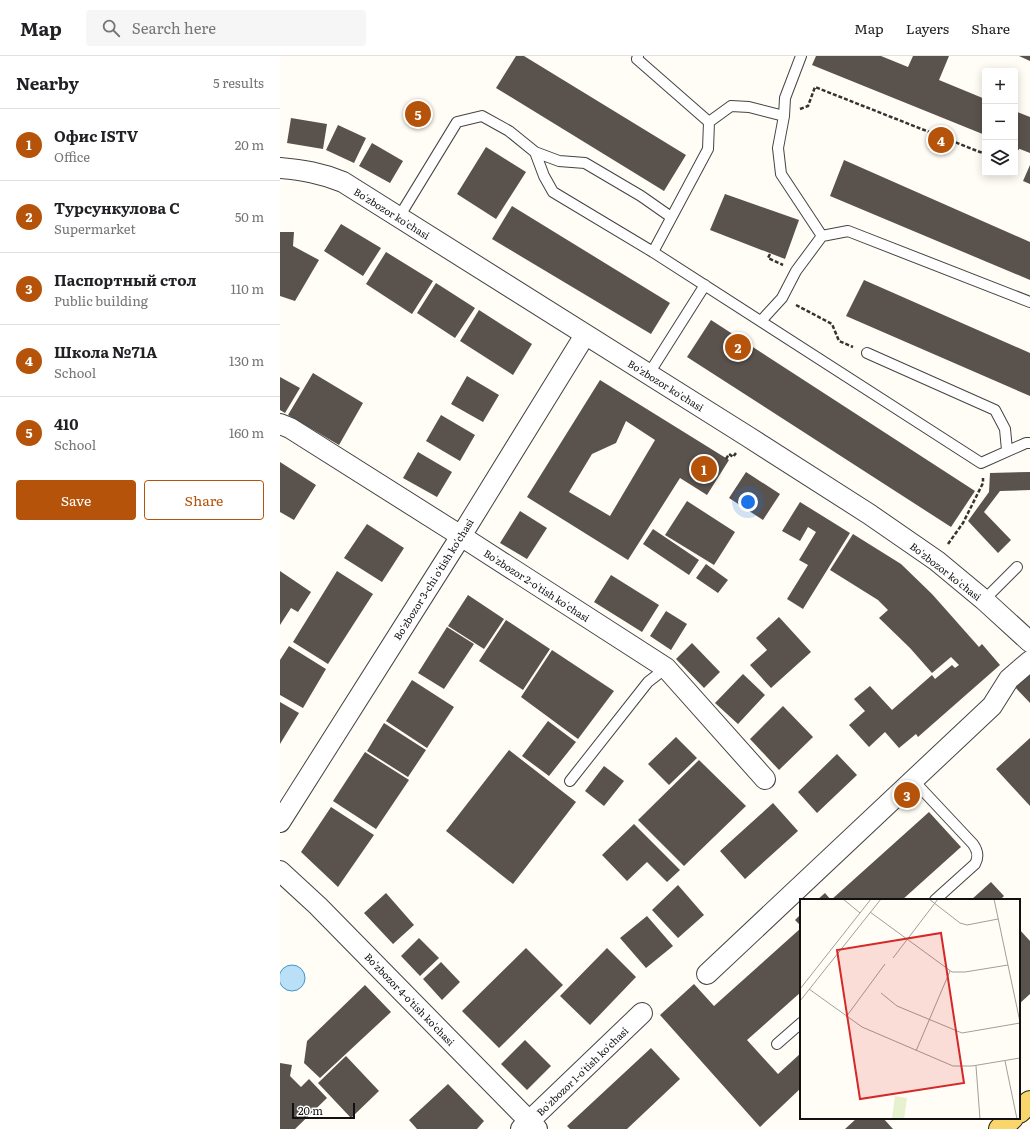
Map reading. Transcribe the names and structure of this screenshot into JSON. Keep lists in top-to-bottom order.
{
  "streets": {
    "street": [
      "Bo'zbozor ko'chasi",
      "Bo'zbozor 3-chi o'tish ko'chasi",
      "Bo'zbozor 2-o'tish ko'chasi",
      "Bo'zbozor 4-o'tish ko'chasi",
      "Bo'zbozor 1-o'tish ko'chasi"
    ]
  },
  "crossings": [
    ["Bo'zbozor ko'chasi", "Bo'zbozor 3-chi o'tish ko'chasi"],
    ["Bo'zbozor 3-chi o'tish ko'chasi", "Bo'zbozor 2-o'tish ko'chasi"],
    ["Bo'zbozor 4-o'tish ko'chasi", "Bo'zbozor 1-o'tish ko'chasi"]
  ],
  "scale_bar": "20 m",
  "page": {
    "header": "Map",
    "search": "Search here",
    "nav": ["Map", "Layers", "Share"],
    "heading": ["Nearby", "5 results"],
    "map_buttons": ["+", "−"],
    "pins": [
      "5",
      "4",
      "2",
      "1",
      "3"
    ],
    "list": [
      {
        "mark": "1",
        "name": "Офис ISTV",
        "note": "Office",
        "value": "20 m"
      },
      {
        "mark": "2",
        "name": "Турсункулова С",
        "note": "Supermarket",
        "value": "50 m"
      },
      {
        "mark": "3",
        "name": "Паспортный стол",
        "note": "Public building",
        "value": "110 m"
      },
      {
        "mark": "4",
        "name": "Школа №71А",
        "note": "School",
        "value": "130 m"
      },
      {
        "mark": "5",
        "name": "410",
        "note": "School",
        "value": "160 m"
      }
    ],
    "buttons": ["Save", "Share"],
    "scale": "20 m"
  }
}
